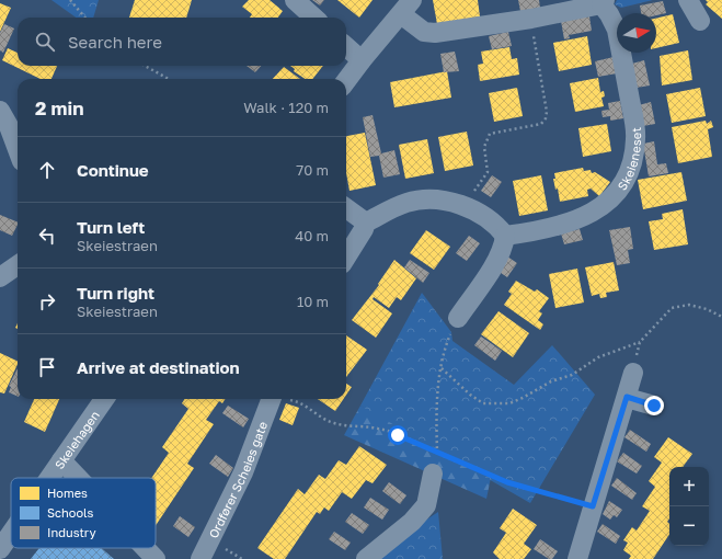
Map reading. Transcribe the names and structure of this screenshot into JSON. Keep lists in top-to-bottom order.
{
  "streets": {
    "street": ["Skeieneset", "Skeiehagen", "Ordfører Scheies gate"]
  },
  "legend": ["Homes", "Schools", "Industry"],
  "north": "right",
  "page": {
    "search": "Search here",
    "heading": ["2 min", "Walk · 120 m"],
    "list": [
      ["Continue", "70 m"],
      ["Turn left", "Skeiestraen", "40 m"],
      ["Turn right", "Skeiestraen", "10 m"],
      "Arrive at destination"
    ],
    "map_buttons": ["+", "−"]
  }
}
